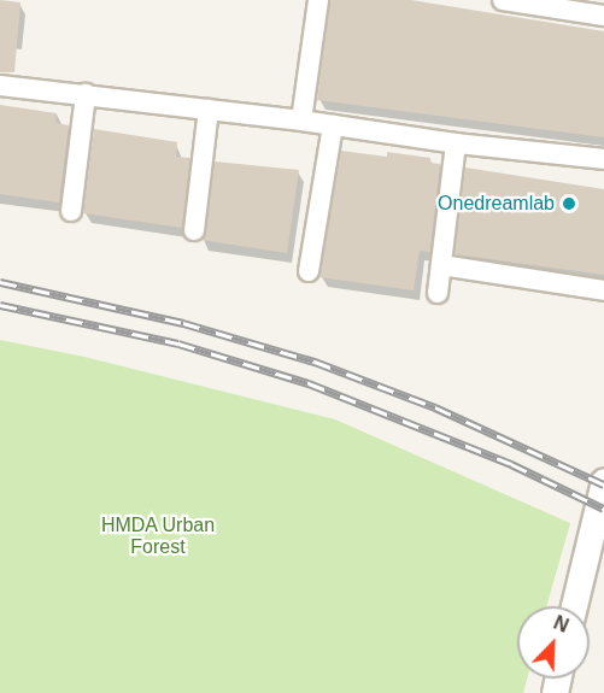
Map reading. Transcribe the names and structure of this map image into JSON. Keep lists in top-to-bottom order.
{
  "parks": ["HMDA Urban Forest"],
  "places": ["Onedreamlab"],
  "north": "top right"
}
